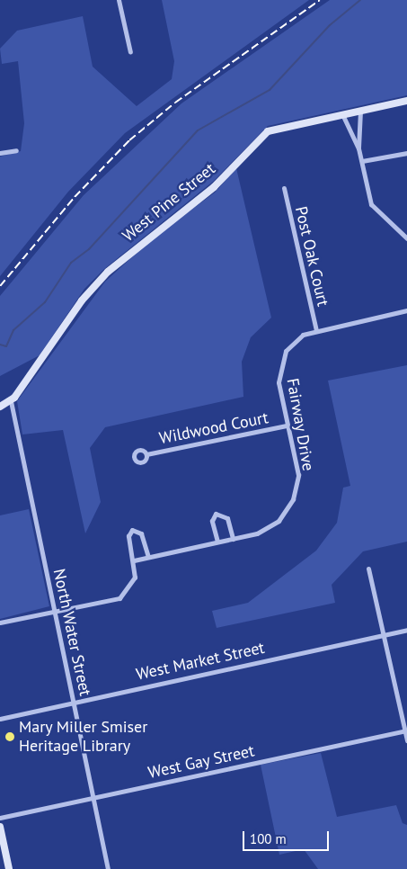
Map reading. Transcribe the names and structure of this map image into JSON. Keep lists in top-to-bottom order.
{
  "streets": {
    "street": [
      "West Pine Street",
      "Post Oak Court",
      "Fairway Drive",
      "Wildwood Court",
      "North Water Street",
      "West Market Street",
      "West Gay Street"
    ]
  },
  "crossings": [
    ["West Pine Street", "North Water Street"],
    ["Post Oak Court", "Fairway Drive"],
    ["Fairway Drive", "Wildwood Court"],
    ["North Water Street", "West Market Street"],
    ["North Water Street", "West Gay Street"]
  ],
  "places": ["Mary Miller Smiser Heritage Library"],
  "scale_bar": "100 m"
}
